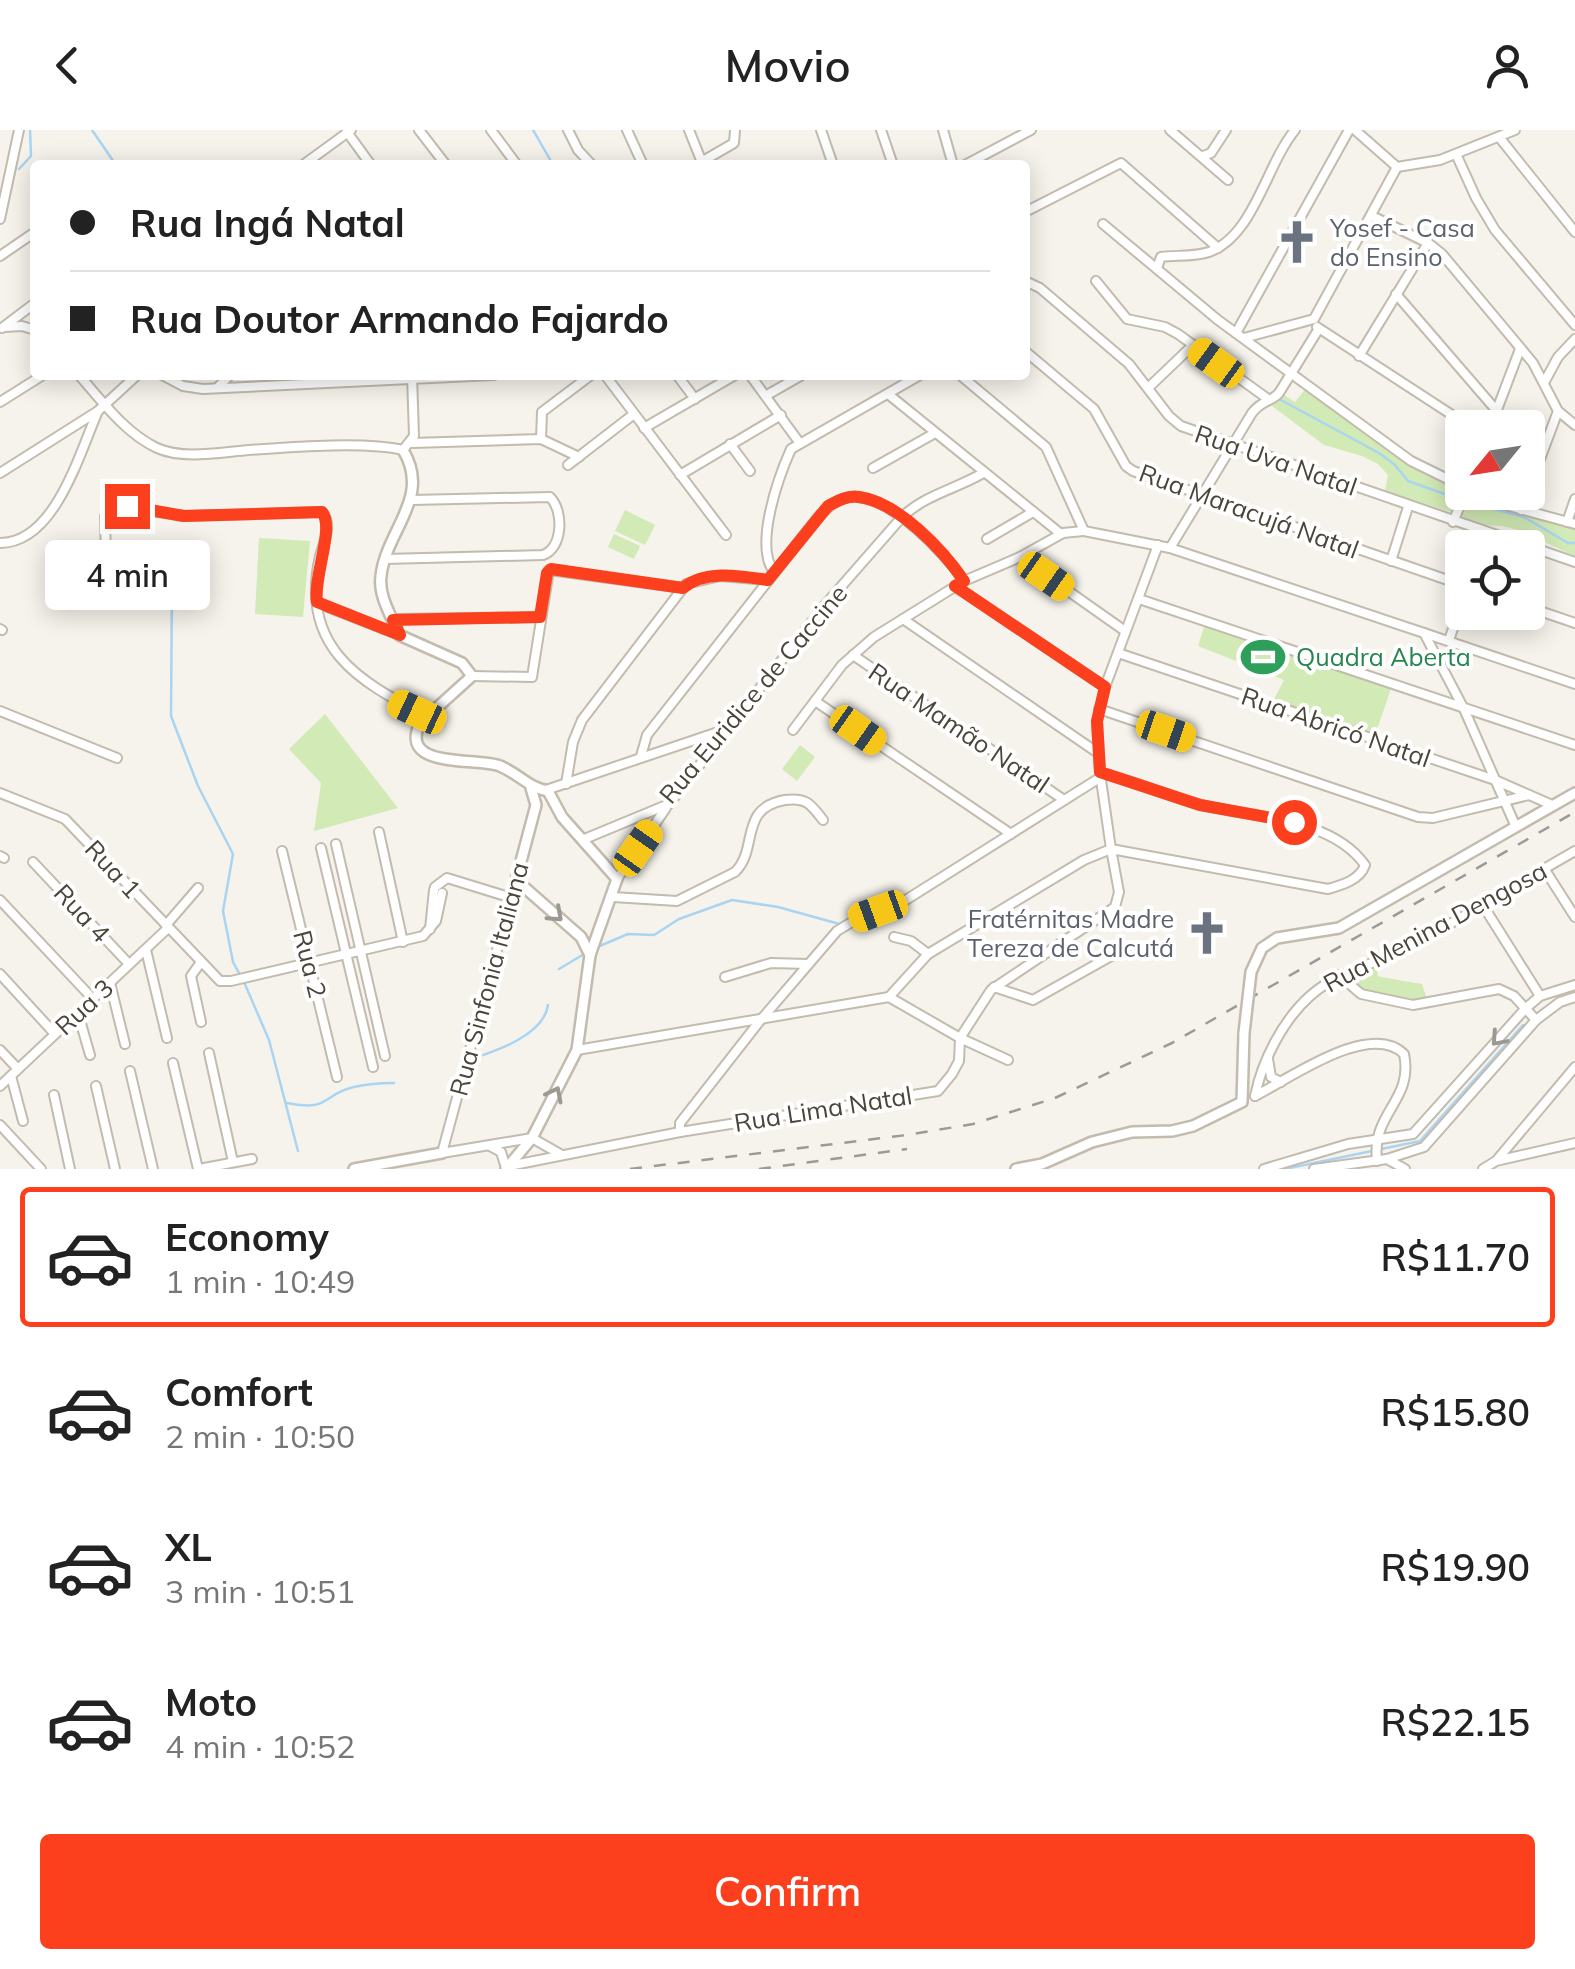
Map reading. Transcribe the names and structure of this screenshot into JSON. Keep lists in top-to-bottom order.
{
  "streets": {
    "street": [
      "Rua Uva Natal",
      "Rua Maracujá Natal",
      "Rua Euridice de Caccine",
      "Rua Abricó Natal",
      "Rua Mamão Natal",
      "Rua 1",
      "Rua 4",
      "Rua Menina Dengosa",
      "Rua 2",
      "Rua Sinfonia Italiana",
      "Rua 3",
      "Rua Lima Natal"
    ]
  },
  "crossings": [
    ["Rua 1", "Rua 2"],
    ["Rua 1", "Rua 3"],
    ["Rua 4", "Rua 3"]
  ],
  "places": {
    "church": ["Yosef - Casa do Ensino", "Fratérnitas Madre Tereza de Calcutá"],
    "sports": ["Quadra Aberta"]
  },
  "north": "bottom left",
  "page": {
    "header": "Movio",
    "banner": ["Rua Ingá Natal", "Rua Doutor Armando Fajardo"],
    "bubble": "4 min",
    "list": [
      {
        "name": "Economy",
        "note": "1 min · 10:49",
        "value": "R$11.70"
      },
      {
        "name": "Comfort",
        "note": "2 min · 10:50",
        "value": "R$15.80"
      },
      {
        "name": "XL",
        "note": "3 min · 10:51",
        "value": "R$19.90"
      },
      {
        "name": "Moto",
        "note": "4 min · 10:52",
        "value": "R$22.15"
      }
    ],
    "buttons": "Confirm"
  }
}
